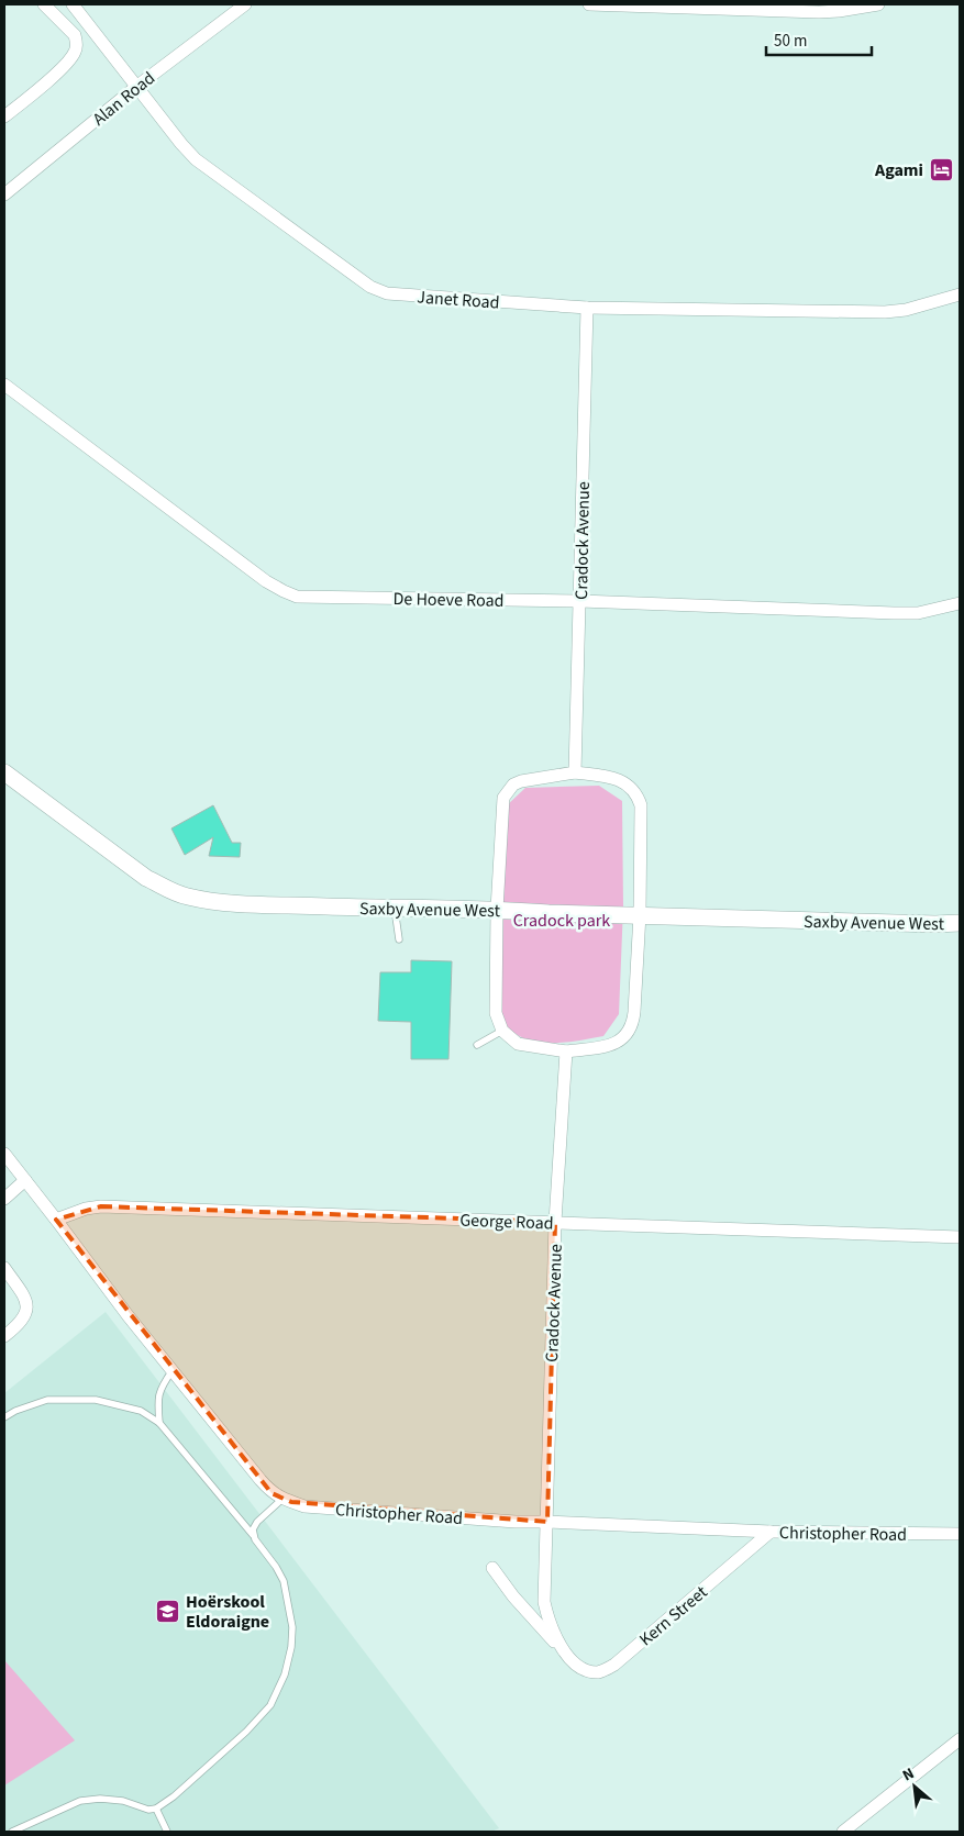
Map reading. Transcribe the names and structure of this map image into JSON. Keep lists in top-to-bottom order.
{
  "streets": {
    "street": [
      "Alan Road",
      "Janet Road",
      "Cradock Avenue",
      "De Hoeve Road",
      "Saxby Avenue West",
      "George Road",
      "Christopher Road",
      "Kern Street"
    ]
  },
  "crossings": [
    ["Alan Road", "Janet Road"],
    ["Janet Road", "Cradock Avenue"],
    ["Cradock Avenue", "De Hoeve Road"],
    ["Cradock Avenue", "George Road"],
    ["Cradock Avenue", "Christopher Road"],
    ["Cradock Avenue", "Kern Street"],
    ["George Road", "Christopher Road"],
    ["Christopher Road", "Kern Street"]
  ],
  "parks": ["Cradock park"],
  "places": {
    "hotel": ["Agami"],
    "school or university": ["Hoërskool Eldoraigne"]
  },
  "scale_bar": "50 m",
  "north": "top left"
}
